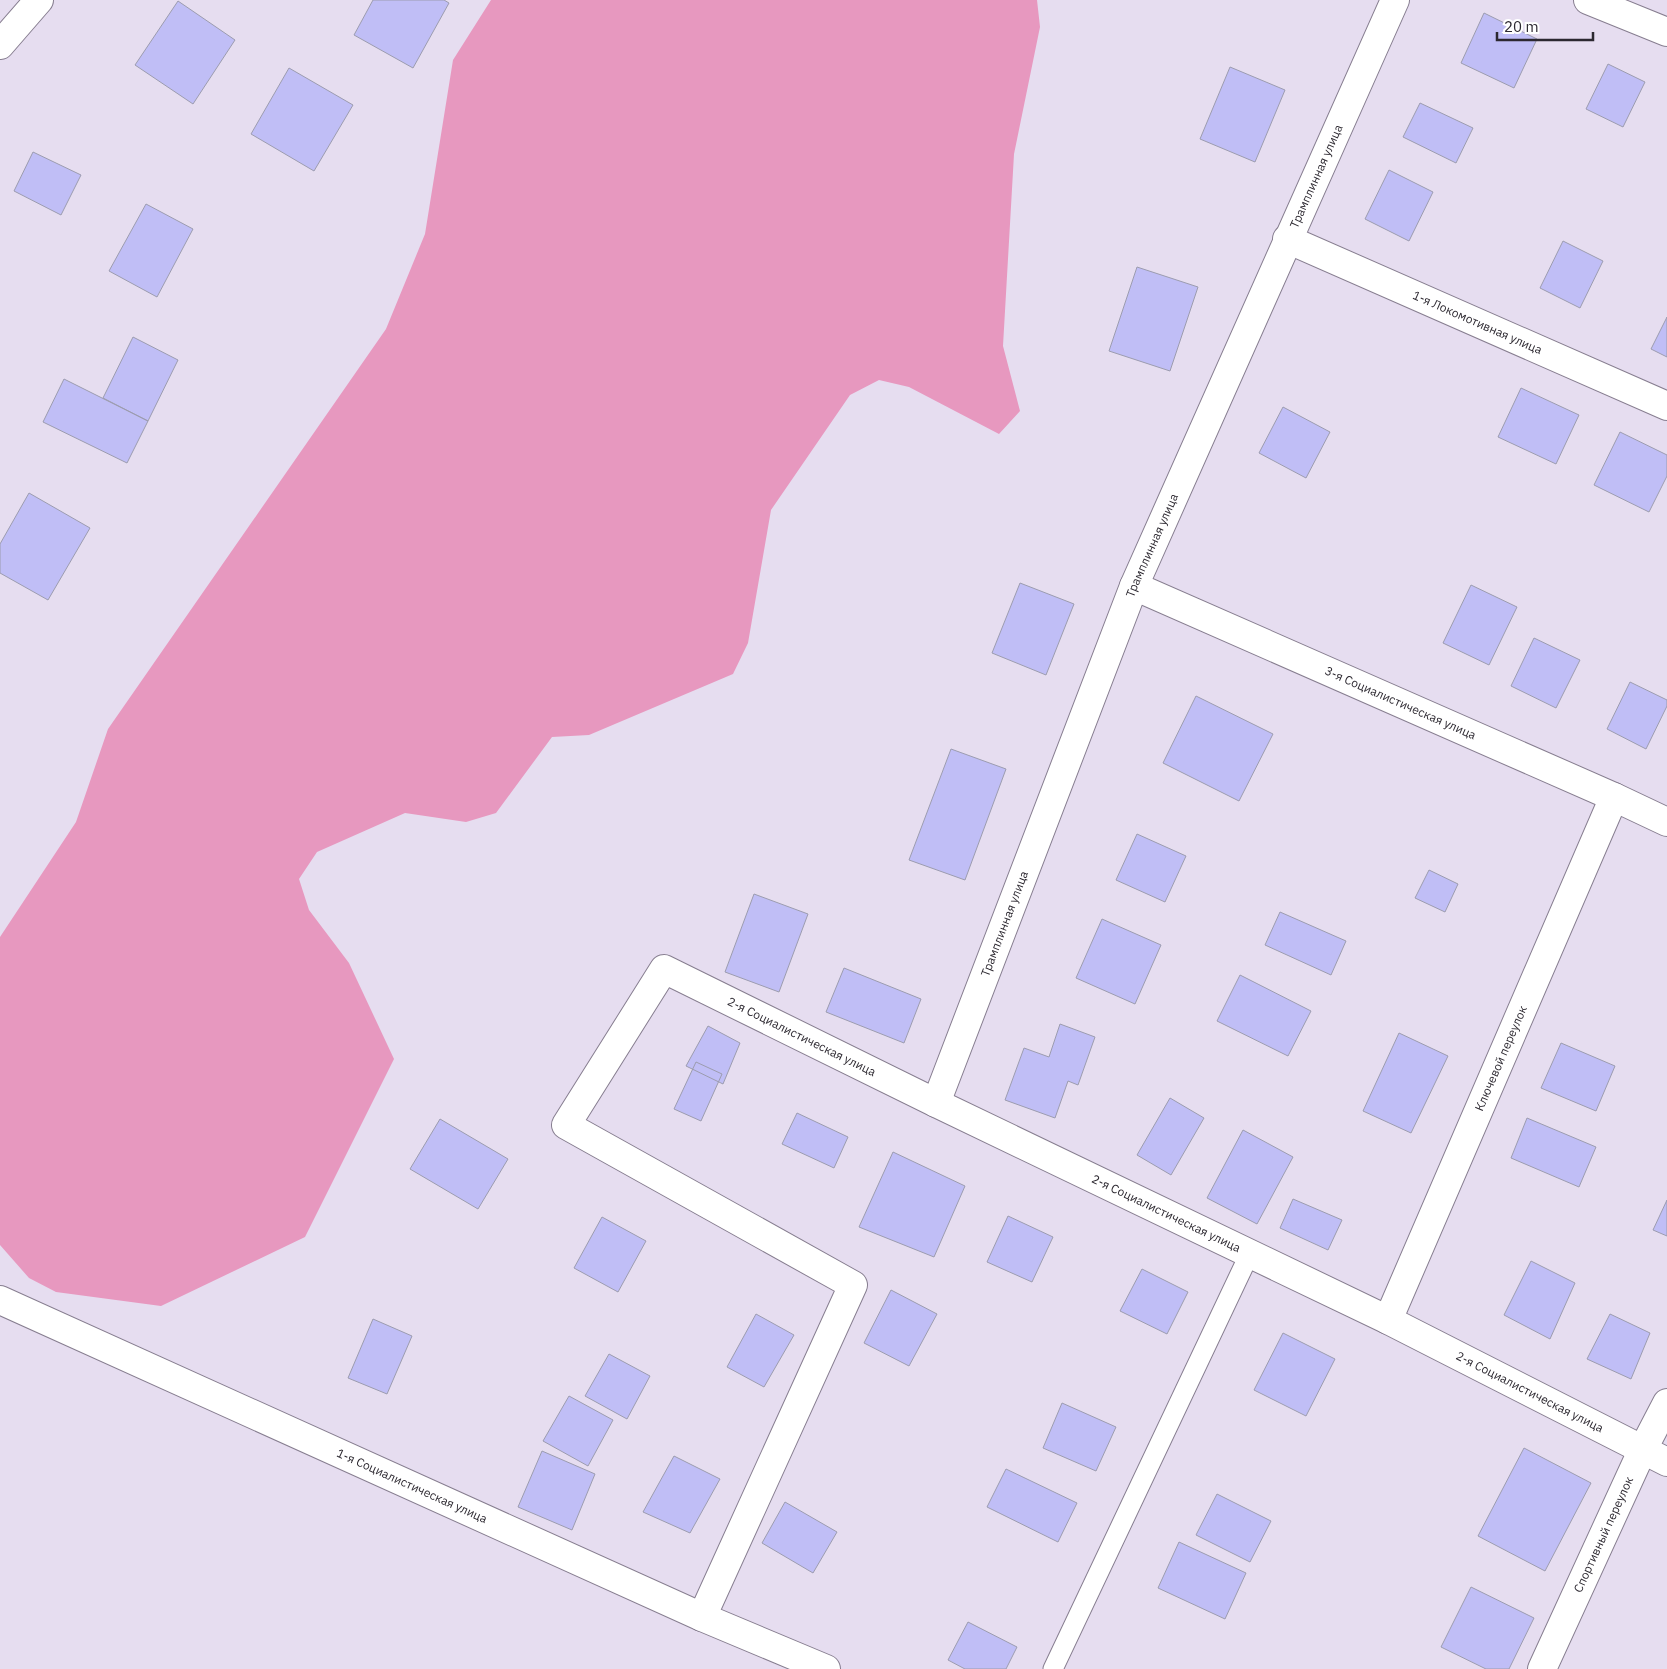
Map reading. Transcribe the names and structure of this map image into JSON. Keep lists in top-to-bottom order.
{
  "streets": {
    "street": [
      "Трамплинная улица",
      "1-я Локомотивная улица",
      "3-я Социалистическая улица",
      "2-я Социалистическая улица",
      "Ключевой переулок",
      "1-я Социалистическая улица",
      "Спортивный переулок"
    ]
  },
  "crossings": [
    ["Трамплинная улица", "1-я Локомотивная улица"],
    ["Трамплинная улица", "3-я Социалистическая улица"],
    ["Трамплинная улица", "2-я Социалистическая улица"],
    ["3-я Социалистическая улица", "Ключевой переулок"],
    ["2-я Социалистическая улица", "Ключевой переулок"],
    ["2-я Социалистическая улица", "1-я Социалистическая улица"],
    ["2-я Социалистическая улица", "Спортивный переулок"]
  ],
  "scale_bar": "20 m"
}
